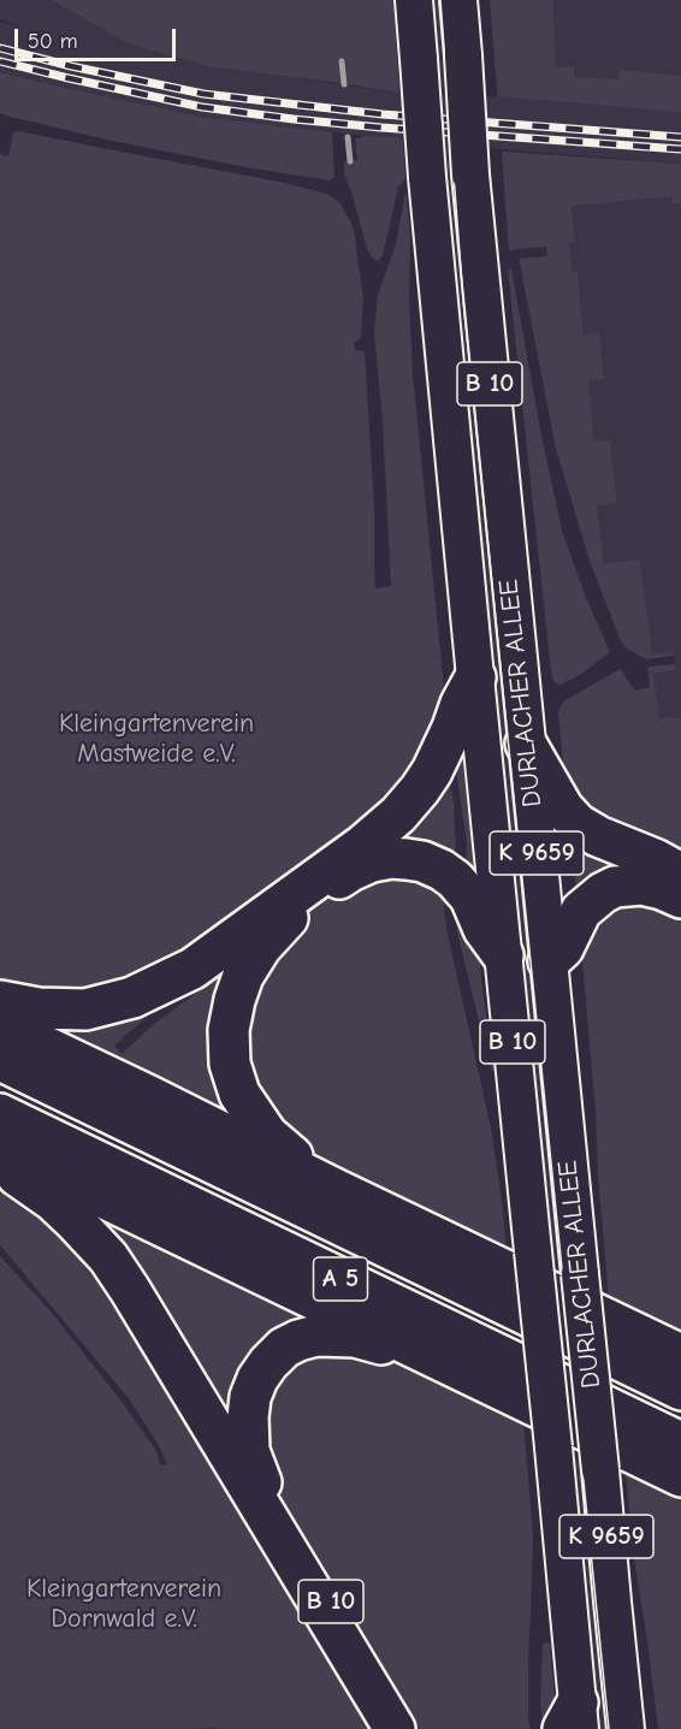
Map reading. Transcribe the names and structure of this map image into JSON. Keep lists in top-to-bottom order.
{
  "streets": {
    "highway": ["B 10", "A 5"],
    "main road": ["DURLACHER ALLEE", "K 9659"]
  },
  "crossings": [
    ["B 10", "A 5"]
  ],
  "parks": ["Kleingartenverein Mastweide e.V.", "Kleingartenverein Dornwald e.V."],
  "scale_bar": "50 m"
}
